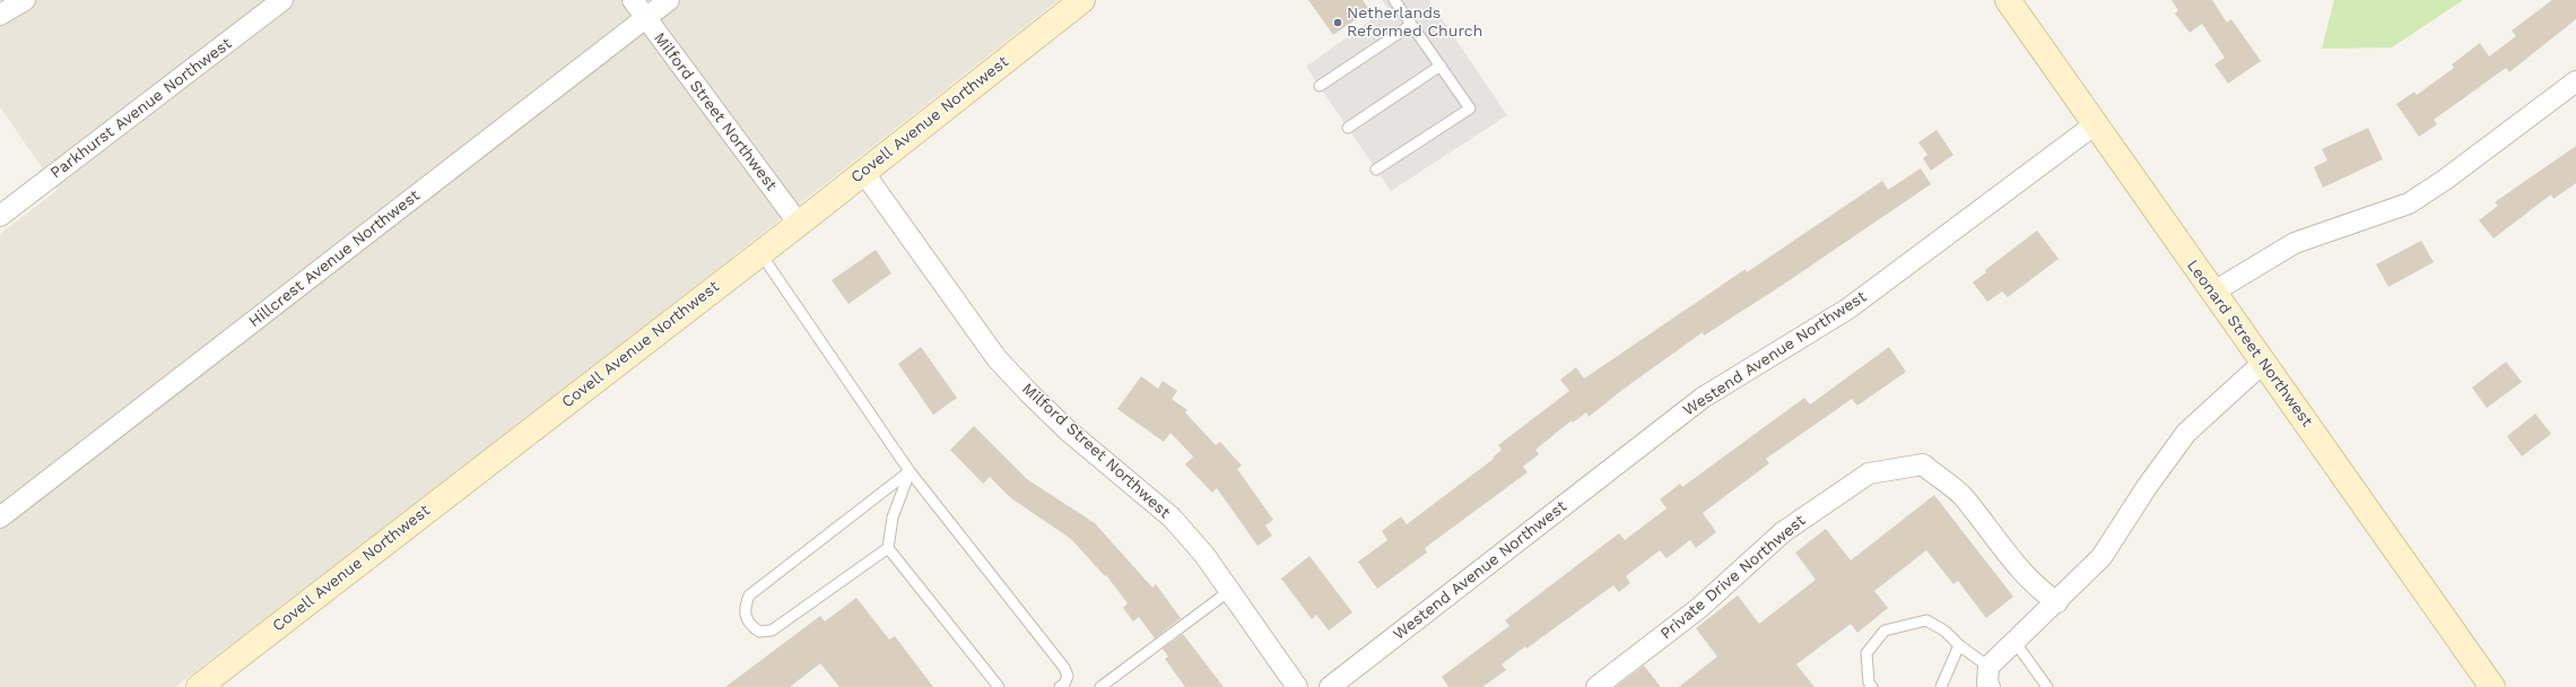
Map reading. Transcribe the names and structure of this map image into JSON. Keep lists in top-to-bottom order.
{
  "streets": {
    "street": [
      "Parkhurst Avenue Northwest",
      "Milford Street Northwest",
      "Covell Avenue Northwest",
      "Hillcrest Avenue Northwest",
      "Leonard Street Northwest",
      "Westend Avenue Northwest",
      "Private Drive Northwest"
    ]
  },
  "crossings": [
    ["Milford Street Northwest", "Covell Avenue Northwest"],
    ["Milford Street Northwest", "Hillcrest Avenue Northwest"],
    ["Leonard Street Northwest", "Westend Avenue Northwest"]
  ],
  "places": ["Netherlands Reformed Church"]
}
